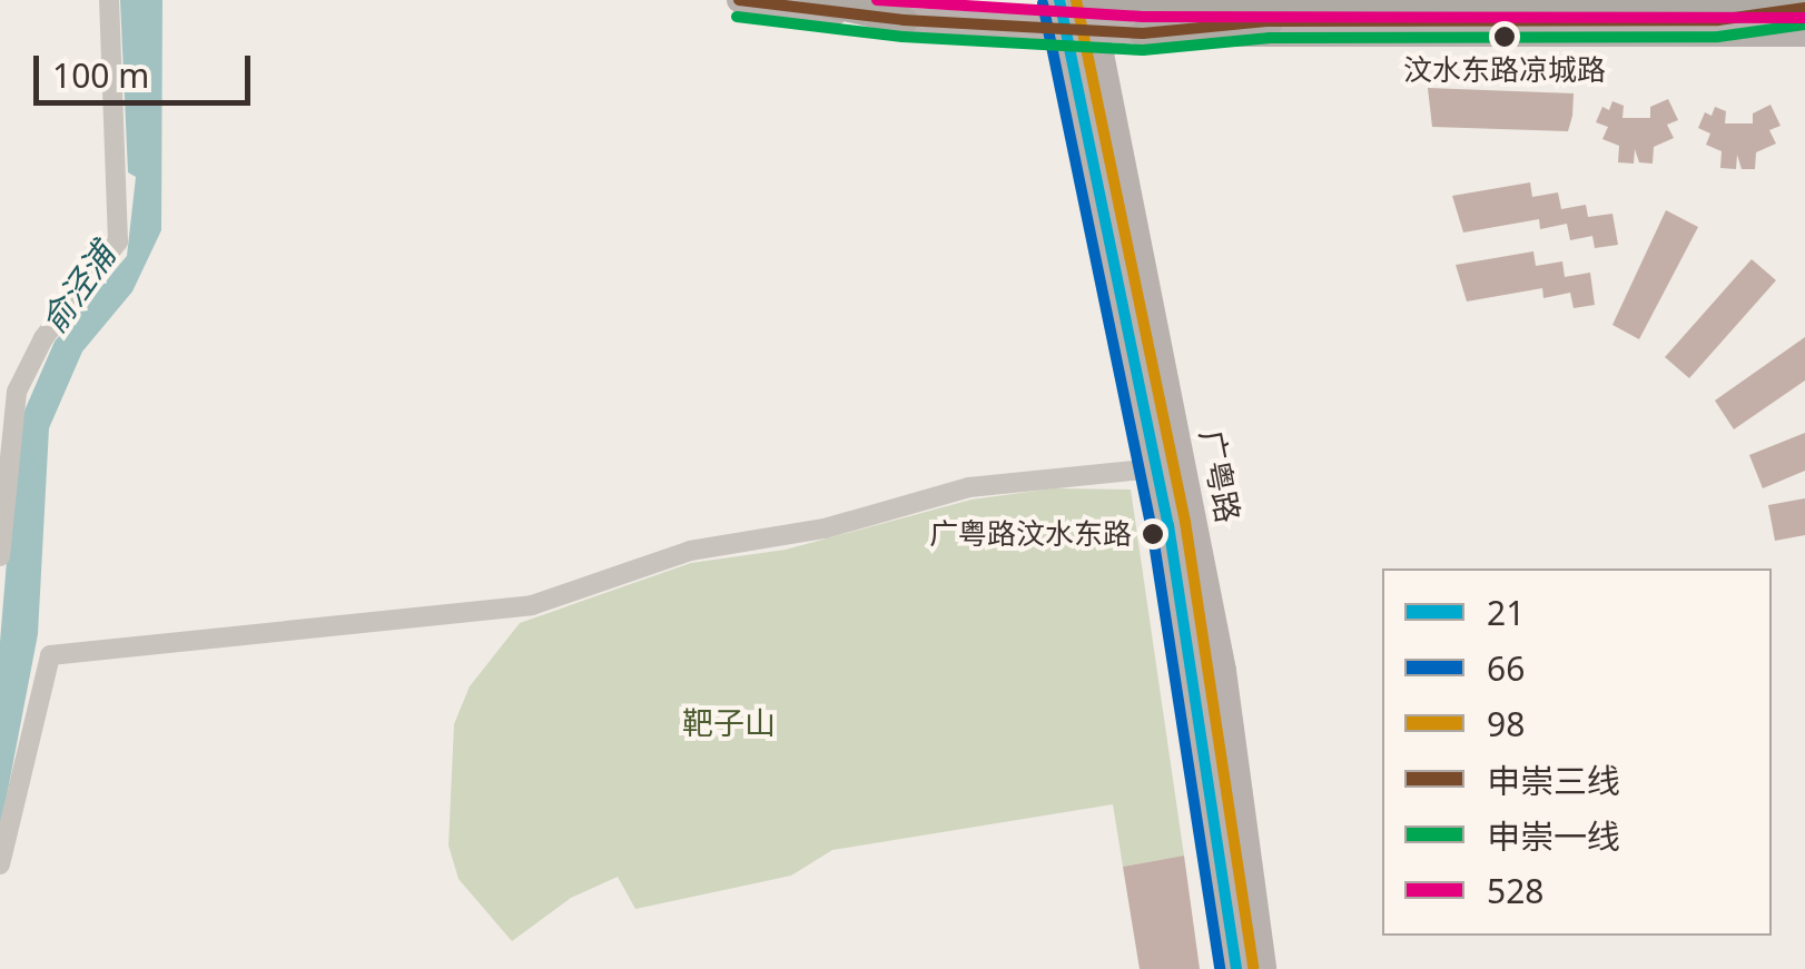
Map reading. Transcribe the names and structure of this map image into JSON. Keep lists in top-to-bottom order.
{
  "streets": {
    "main road": ["广粤路"]
  },
  "water": ["俞泾浦"],
  "parks": ["靶子山"],
  "places": ["汶水东路凉城路", "广粤路汶水东路"],
  "lines": [
    "transit line 21",
    "transit line 98",
    "transit line 申崇三线",
    "transit line 528",
    "transit line 66",
    "transit line 申崇一线"
  ],
  "legend": [
    "21",
    "66",
    "98",
    "申崇三线",
    "申崇一线",
    "528"
  ],
  "scale_bar": "100 m"
}
